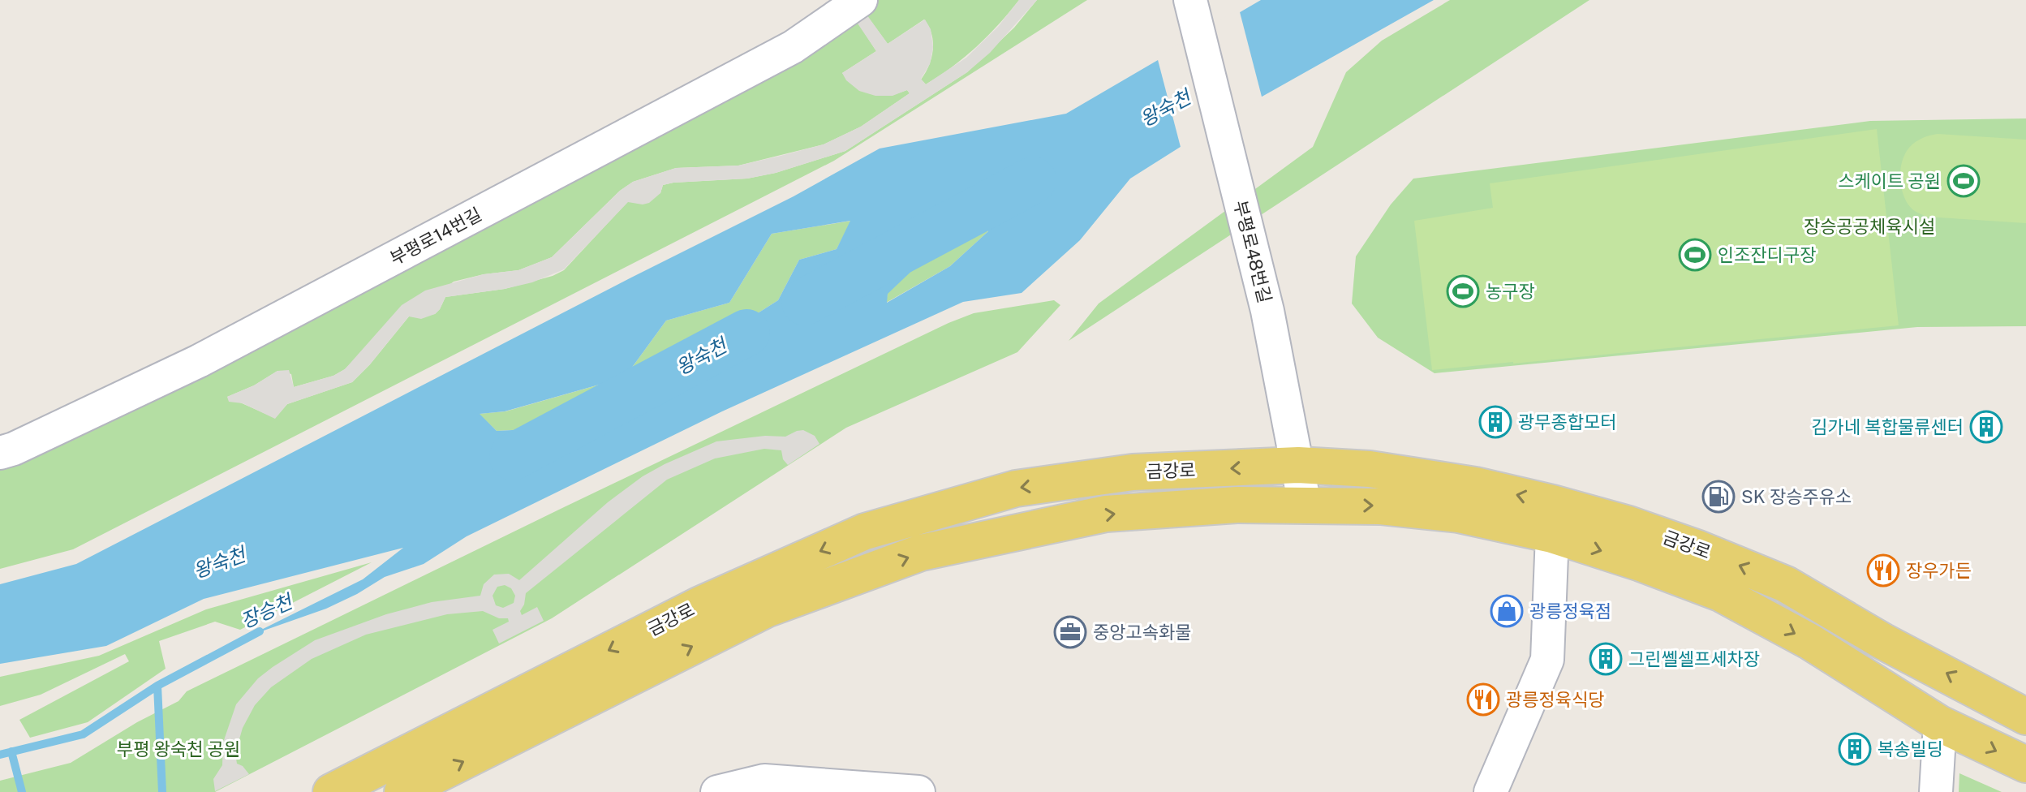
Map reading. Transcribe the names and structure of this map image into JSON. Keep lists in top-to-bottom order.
{
  "streets": {
    "main road": ["금강로"],
    "street": ["부평로14번길", "부평로48번길"]
  },
  "crossings": [
    ["부평로48번길", "금강로"]
  ],
  "water": ["왕숙천", "장승천"],
  "parks": ["장승공공체육시설", "부평 왕숙천 공원"],
  "places": {
    "sports": ["스케이트 공원", "인조잔디구장", "농구장"],
    "building": [
      "광무종합모터",
      "김가네 복합물류센터",
      "그린쎌셀프세차장",
      "복송빌딩"
    ],
    "fuel station": ["SK 장승주유소"],
    "restaurant": ["장우가든", "광릉정육식당"],
    "shop": ["광릉정육점"],
    "office": ["중앙고속화물"]
  }
}
